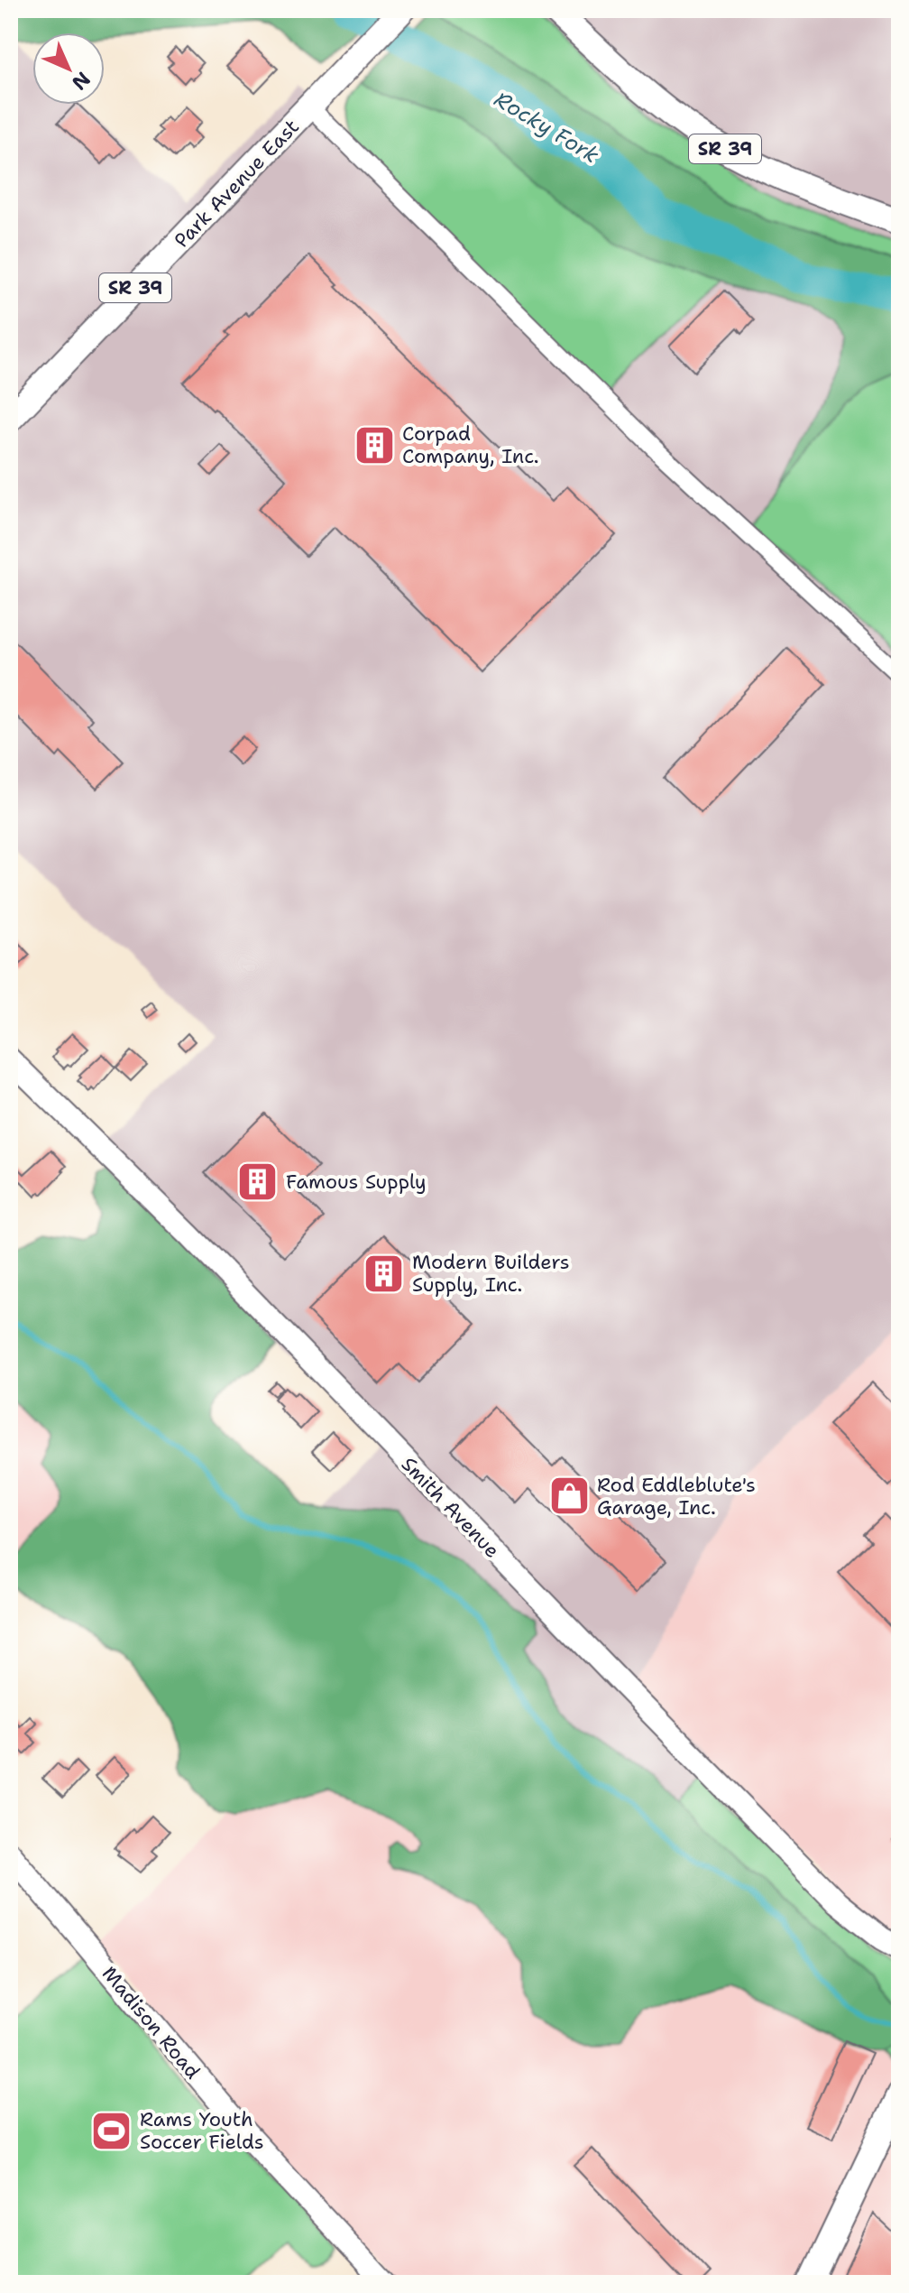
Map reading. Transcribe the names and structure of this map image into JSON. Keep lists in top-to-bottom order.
{
  "streets": {
    "main road": ["SR 39", "Park Avenue East"],
    "street": ["Smith Avenue", "Madison Road"]
  },
  "water": ["Rocky Fork"],
  "places": {
    "building": ["Corpad Company, Inc.", "Famous Supply", "Modern Builders Supply, Inc."],
    "shop": ["Rod Eddleblute's Garage, Inc."],
    "sports": ["Rams Youth Soccer Fields"]
  },
  "north": "bottom right"
}
